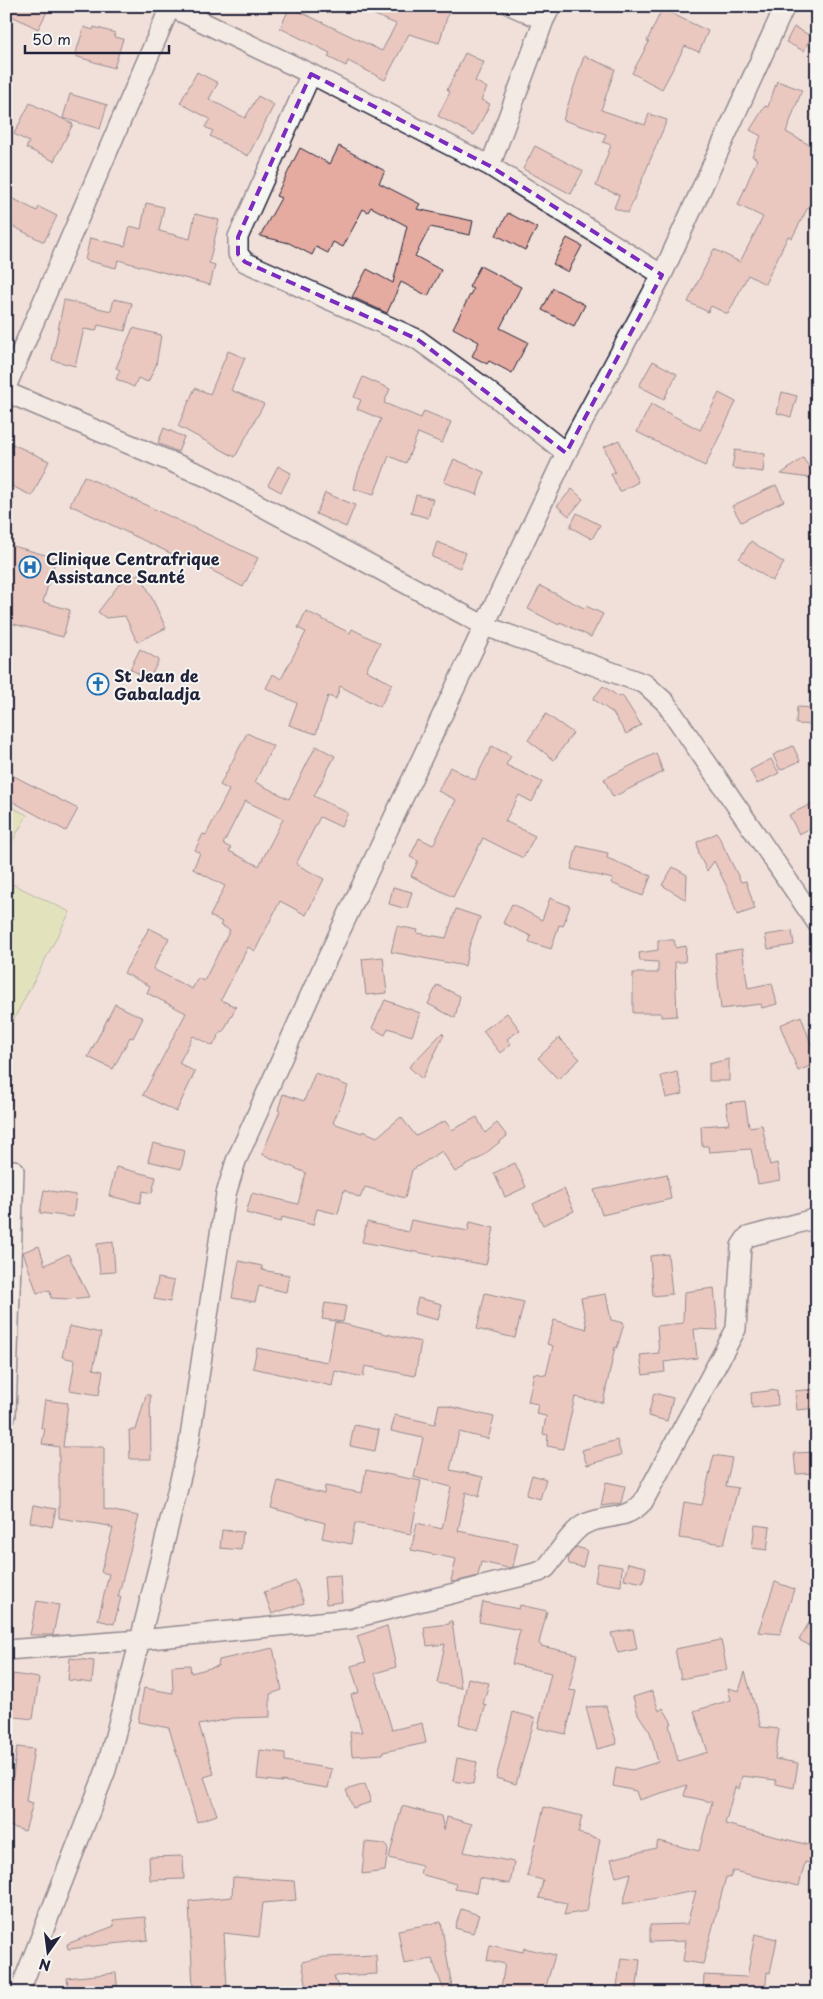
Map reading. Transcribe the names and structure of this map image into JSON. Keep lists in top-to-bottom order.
{
  "places": {
    "hospital": ["Clinique Centrafrique Assistance Santé"],
    "church": ["St Jean de Gabaladja"]
  },
  "scale_bar": "50 m",
  "north": "bottom"
}
